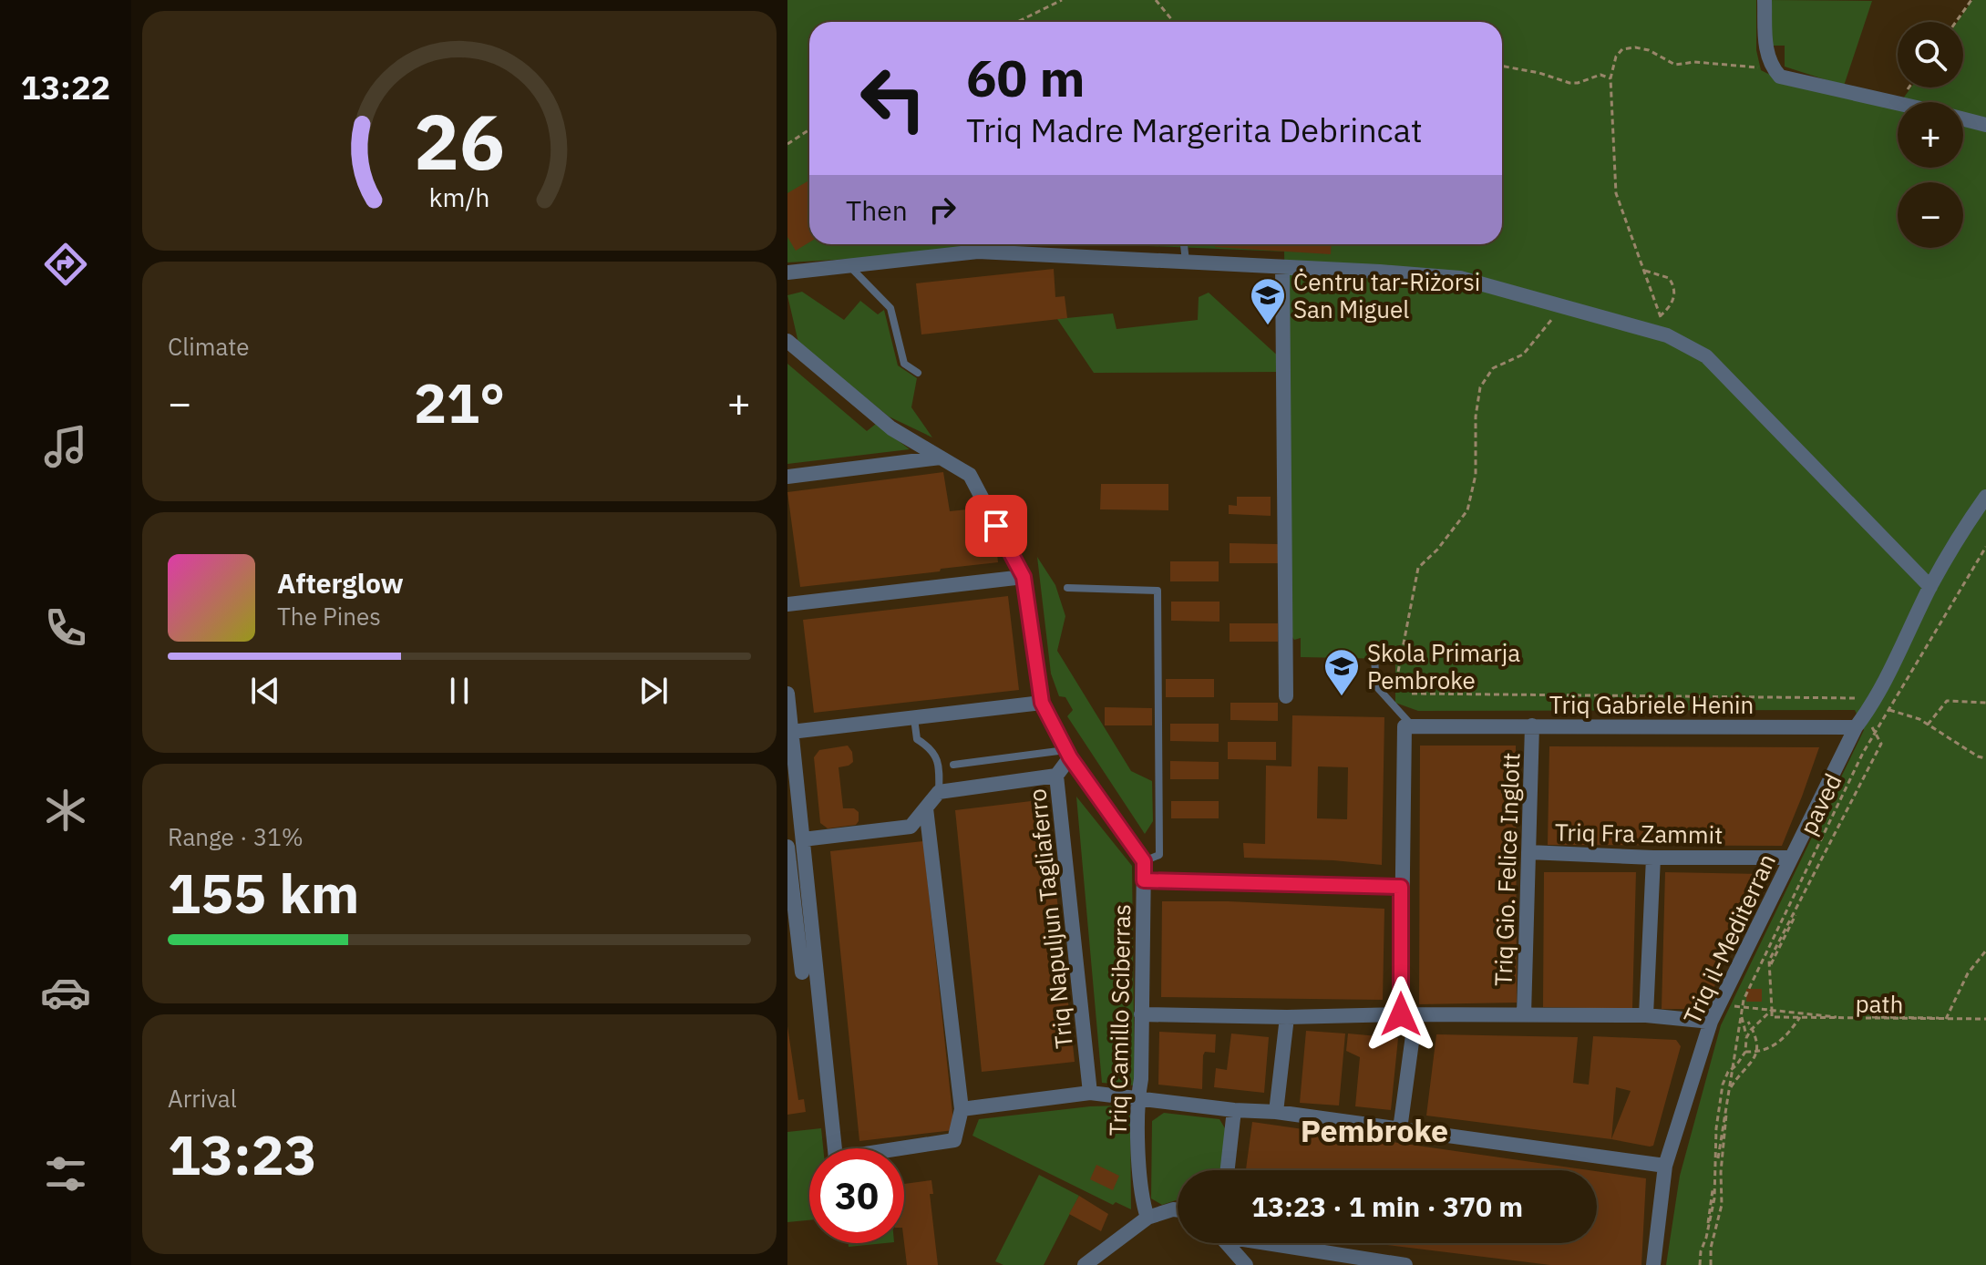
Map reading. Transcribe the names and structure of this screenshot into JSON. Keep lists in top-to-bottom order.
{
  "streets": {
    "street": [
      "Triq Gabriele Henin",
      "Triq Fra Zammit",
      "Triq Gio. Felice Inglott",
      "Triq Napuljun Tagliaferro",
      "Triq il-Mediterran",
      "Triq Camillo Sciberras"
    ],
    "path": ["paved", "path"]
  },
  "crossings": [
    ["Triq Gabriele Henin", "Triq Gio. Felice Inglott"],
    ["Triq Gabriele Henin", "Triq il-Mediterran"],
    ["Triq Fra Zammit", "Triq Gio. Felice Inglott"],
    ["Triq Fra Zammit", "Triq il-Mediterran"]
  ],
  "districts": ["Pembroke"],
  "places": {
    "school or university": ["Ċentru tar-Riżorsi San Miguel", "Skola Primarja Pembroke"]
  },
  "page": {
    "tabs": "13:22",
    "map_buttons": ["+", "−"],
    "turn": ["60 m", "Triq Madre Margerita Debrincat"],
    "then": "Then",
    "tile": [
      "Climate",
      ["Range · 31%", "155 km"],
      ["Arrival", "13:23"]
    ],
    "heat": ["−", "21°", "+"],
    "song": ["Afterglow", "The Pines"],
    "limit": "30",
    "trip": "13:23 · 1 min · 370 m",
    "gauge": ["26", "km/h"]
  }
}
